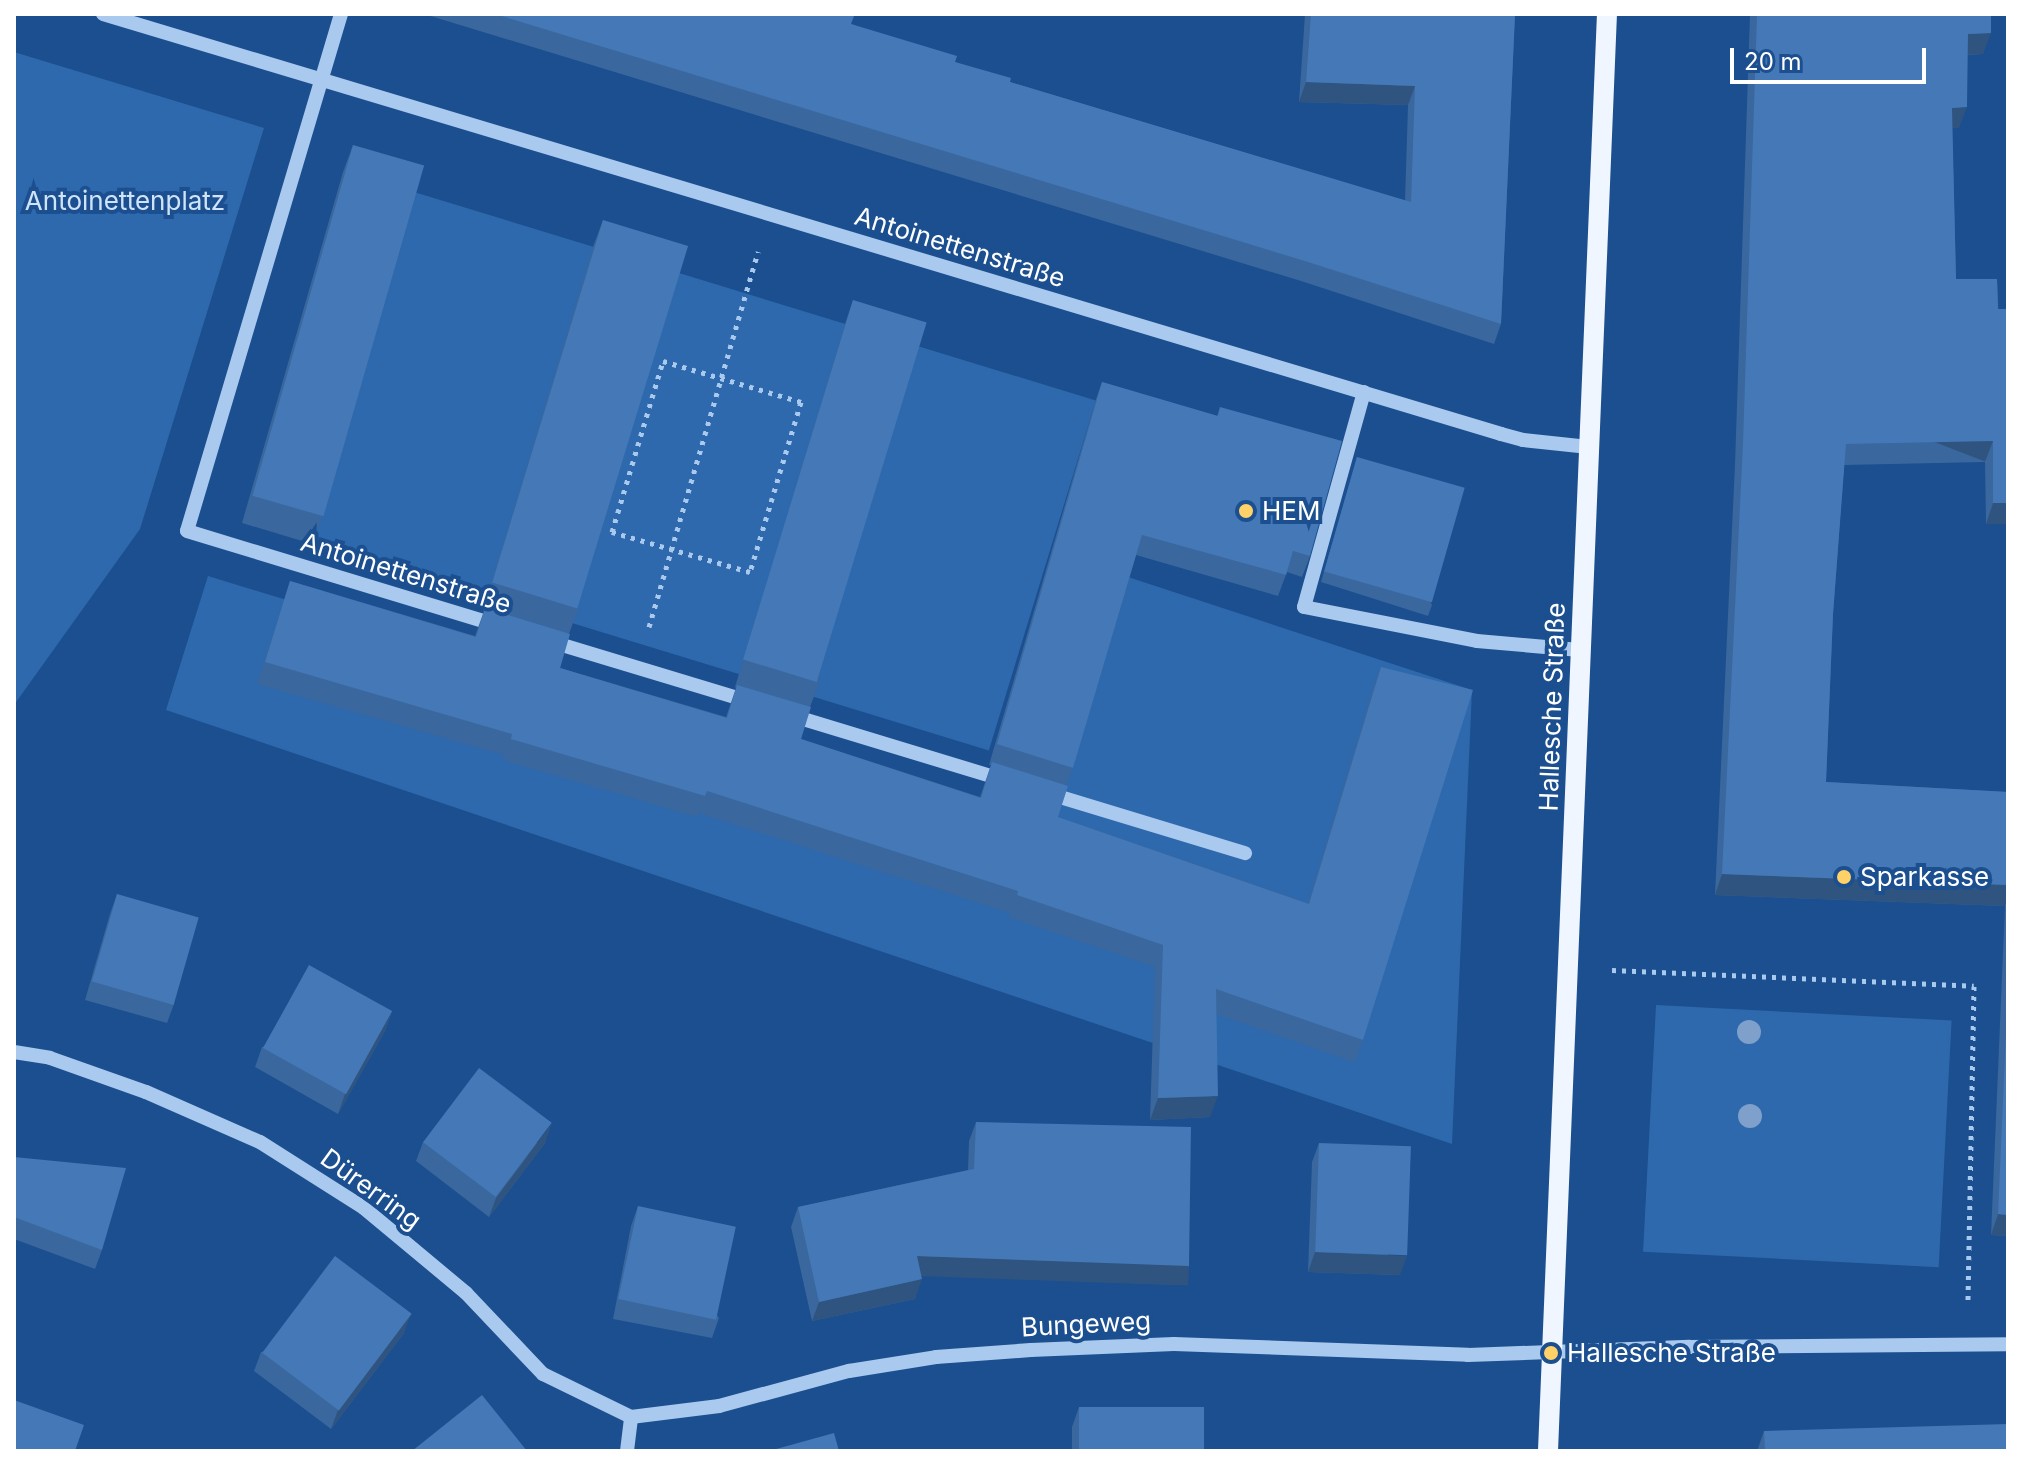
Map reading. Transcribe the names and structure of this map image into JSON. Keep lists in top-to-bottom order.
{
  "streets": {
    "main road": ["Hallesche Straße"],
    "street": ["Antoinettenstraße", "Dürerring", "Bungeweg"]
  },
  "crossings": [
    ["Antoinettenstraße", "Hallesche Straße"],
    ["Hallesche Straße", "Bungeweg"],
    ["Dürerring", "Bungeweg"]
  ],
  "parks": ["Antoinettenplatz"],
  "places": ["HEM", "Sparkasse", "Hallesche Straße"],
  "scale_bar": "20 m"
}
